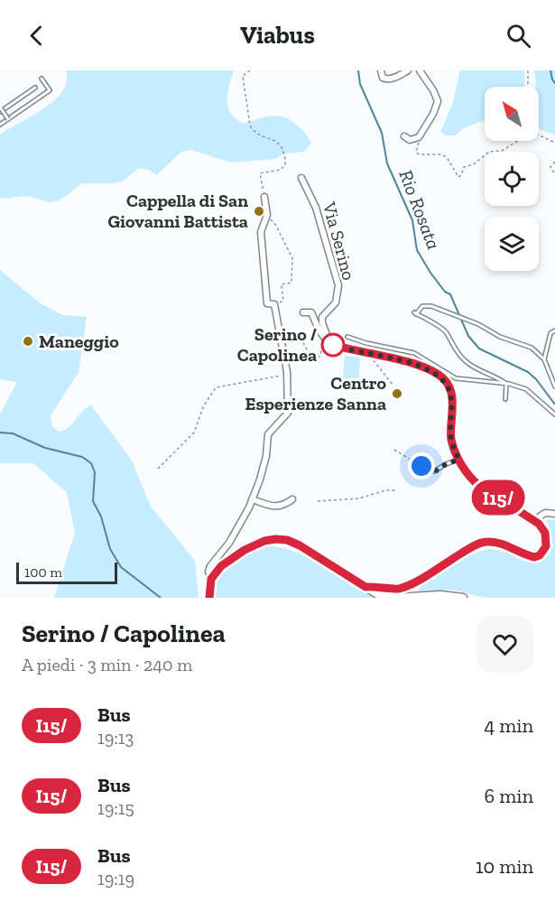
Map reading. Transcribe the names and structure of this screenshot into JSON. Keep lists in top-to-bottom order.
{
  "streets": {
    "street": ["Via Serino"]
  },
  "water": ["Rio Rosata"],
  "places": [
    "Cappella di San Giovanni Battista",
    "Maneggio",
    "Serino / Capolinea",
    "Centro Esperienze Sanna"
  ],
  "lines": ["bus line I15/"],
  "scale_bar": "100 m",
  "north": "top left",
  "page": {
    "header": "Viabus",
    "on_map": "I15/",
    "scale": "100 m",
    "heading": ["Serino / Capolinea", "A piedi · 3 min · 240 m"],
    "list": [
      {
        "mark": "I15/",
        "name": "Bus",
        "note": "19:13",
        "value": "4 min"
      },
      {
        "mark": "I15/",
        "name": "Bus",
        "note": "19:15",
        "value": "6 min"
      },
      {
        "mark": "I15/",
        "name": "Bus",
        "note": "19:19",
        "value": "10 min"
      }
    ]
  }
}
